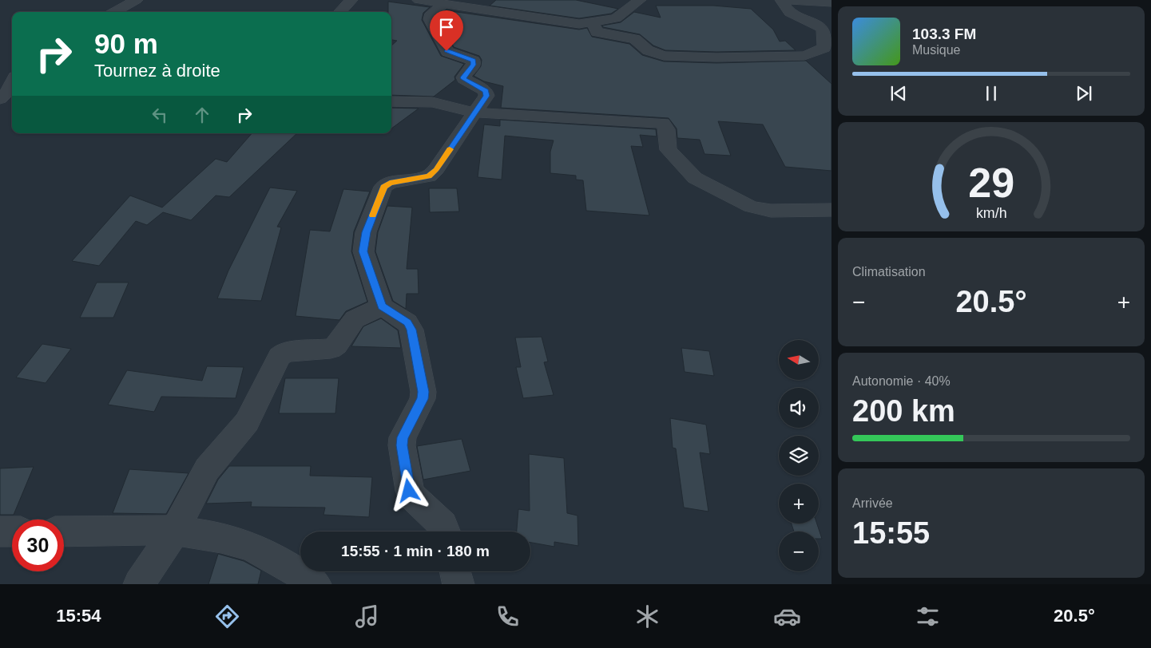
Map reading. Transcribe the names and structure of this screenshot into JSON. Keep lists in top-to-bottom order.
{
  "north": "left",
  "page": {
    "turn": ["90 m", "Tournez à droite"],
    "song": ["103.3 FM", "Musique"],
    "tile": [
      "Climatisation",
      ["Autonomie · 40%", "200 km"],
      ["Arrivée", "15:55"]
    ],
    "heat": ["−", "20.5°", "+"],
    "map_buttons": ["+", "−"],
    "limit": "30",
    "trip": "15:55 · 1 min · 180 m",
    "tabs": ["15:54", "20.5°"],
    "gauge": ["29", "km/h"]
  }
}
